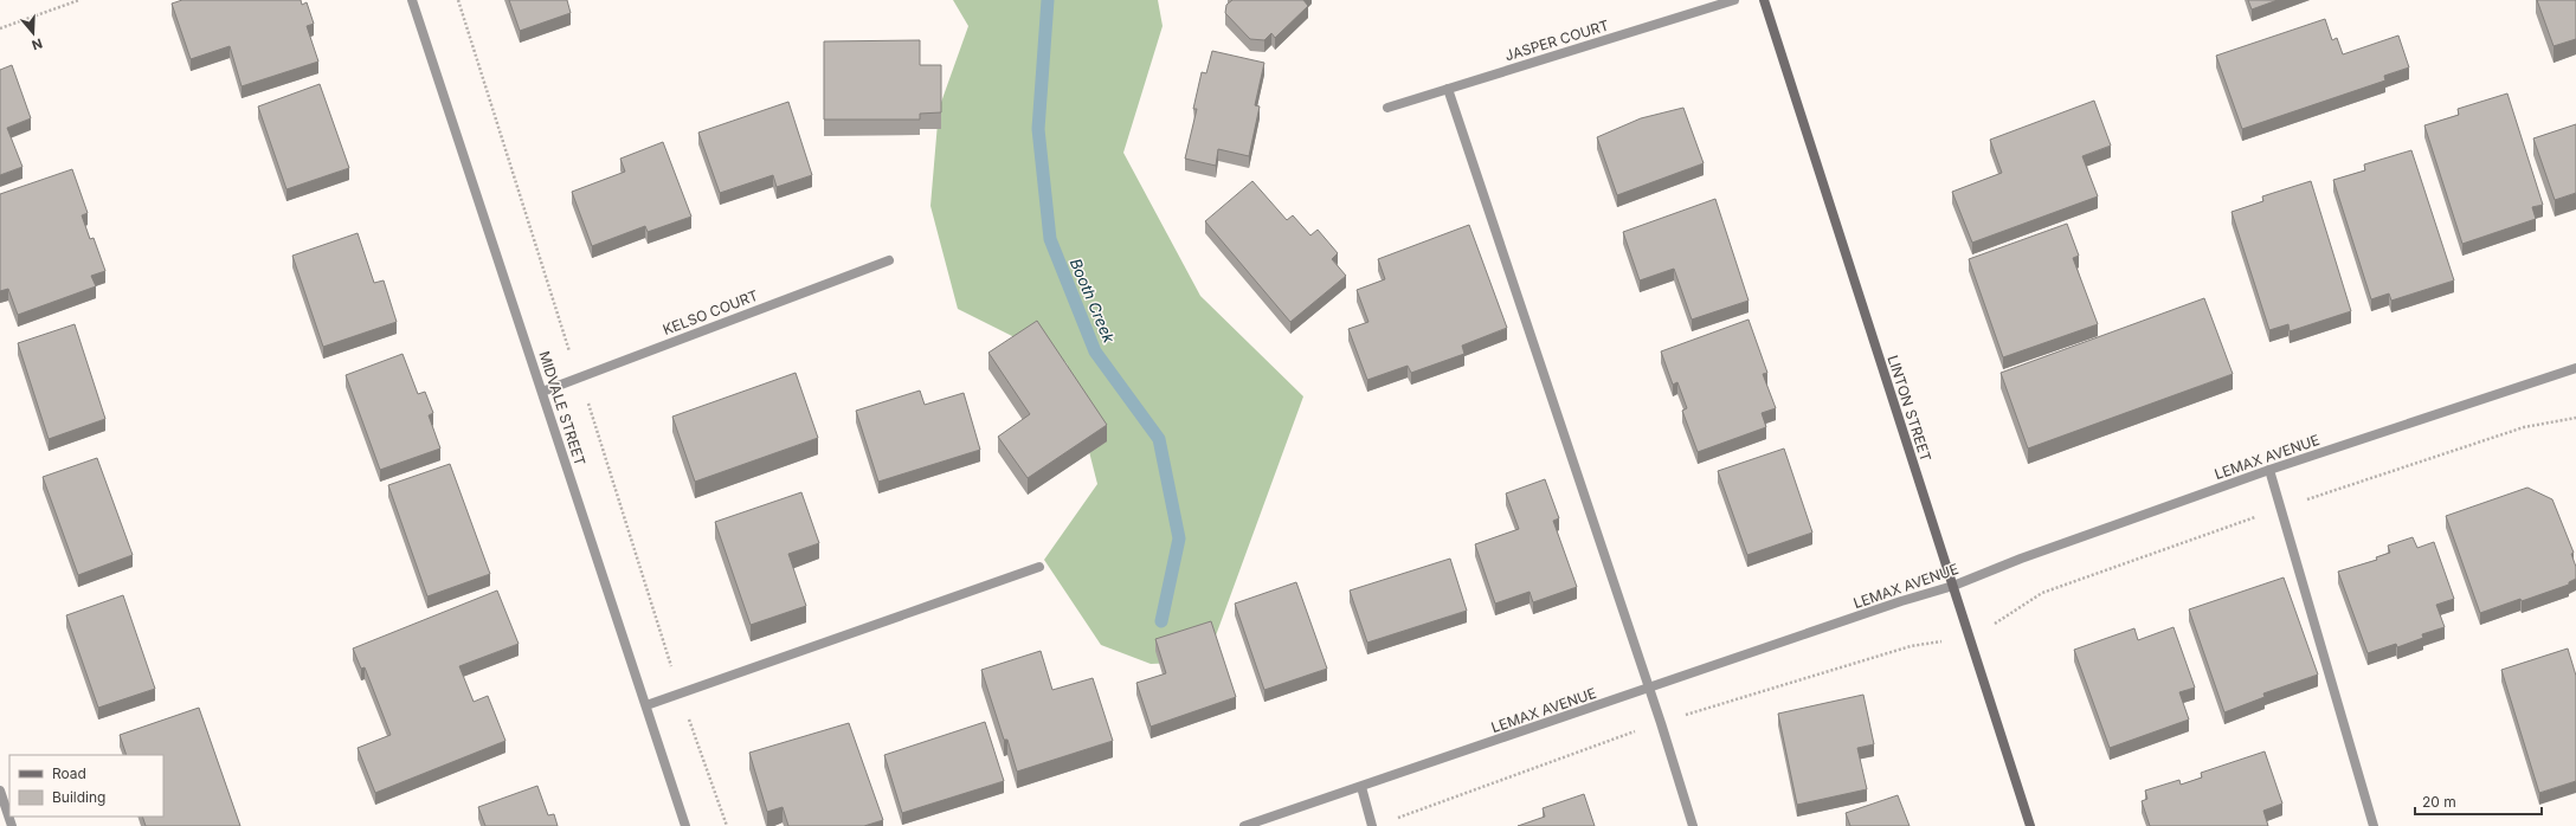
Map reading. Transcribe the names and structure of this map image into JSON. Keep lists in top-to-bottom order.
{
  "streets": {
    "street": [
      "JASPER COURT",
      "KELSO COURT",
      "MIDVALE STREET",
      "LINTON STREET",
      "LEMAX AVENUE"
    ]
  },
  "crossings": [
    ["KELSO COURT", "MIDVALE STREET"],
    ["LINTON STREET", "LEMAX AVENUE"]
  ],
  "water": ["Booth Creek"],
  "legend": ["Road", "Building"],
  "scale_bar": "20 m",
  "north": "bottom"
}
